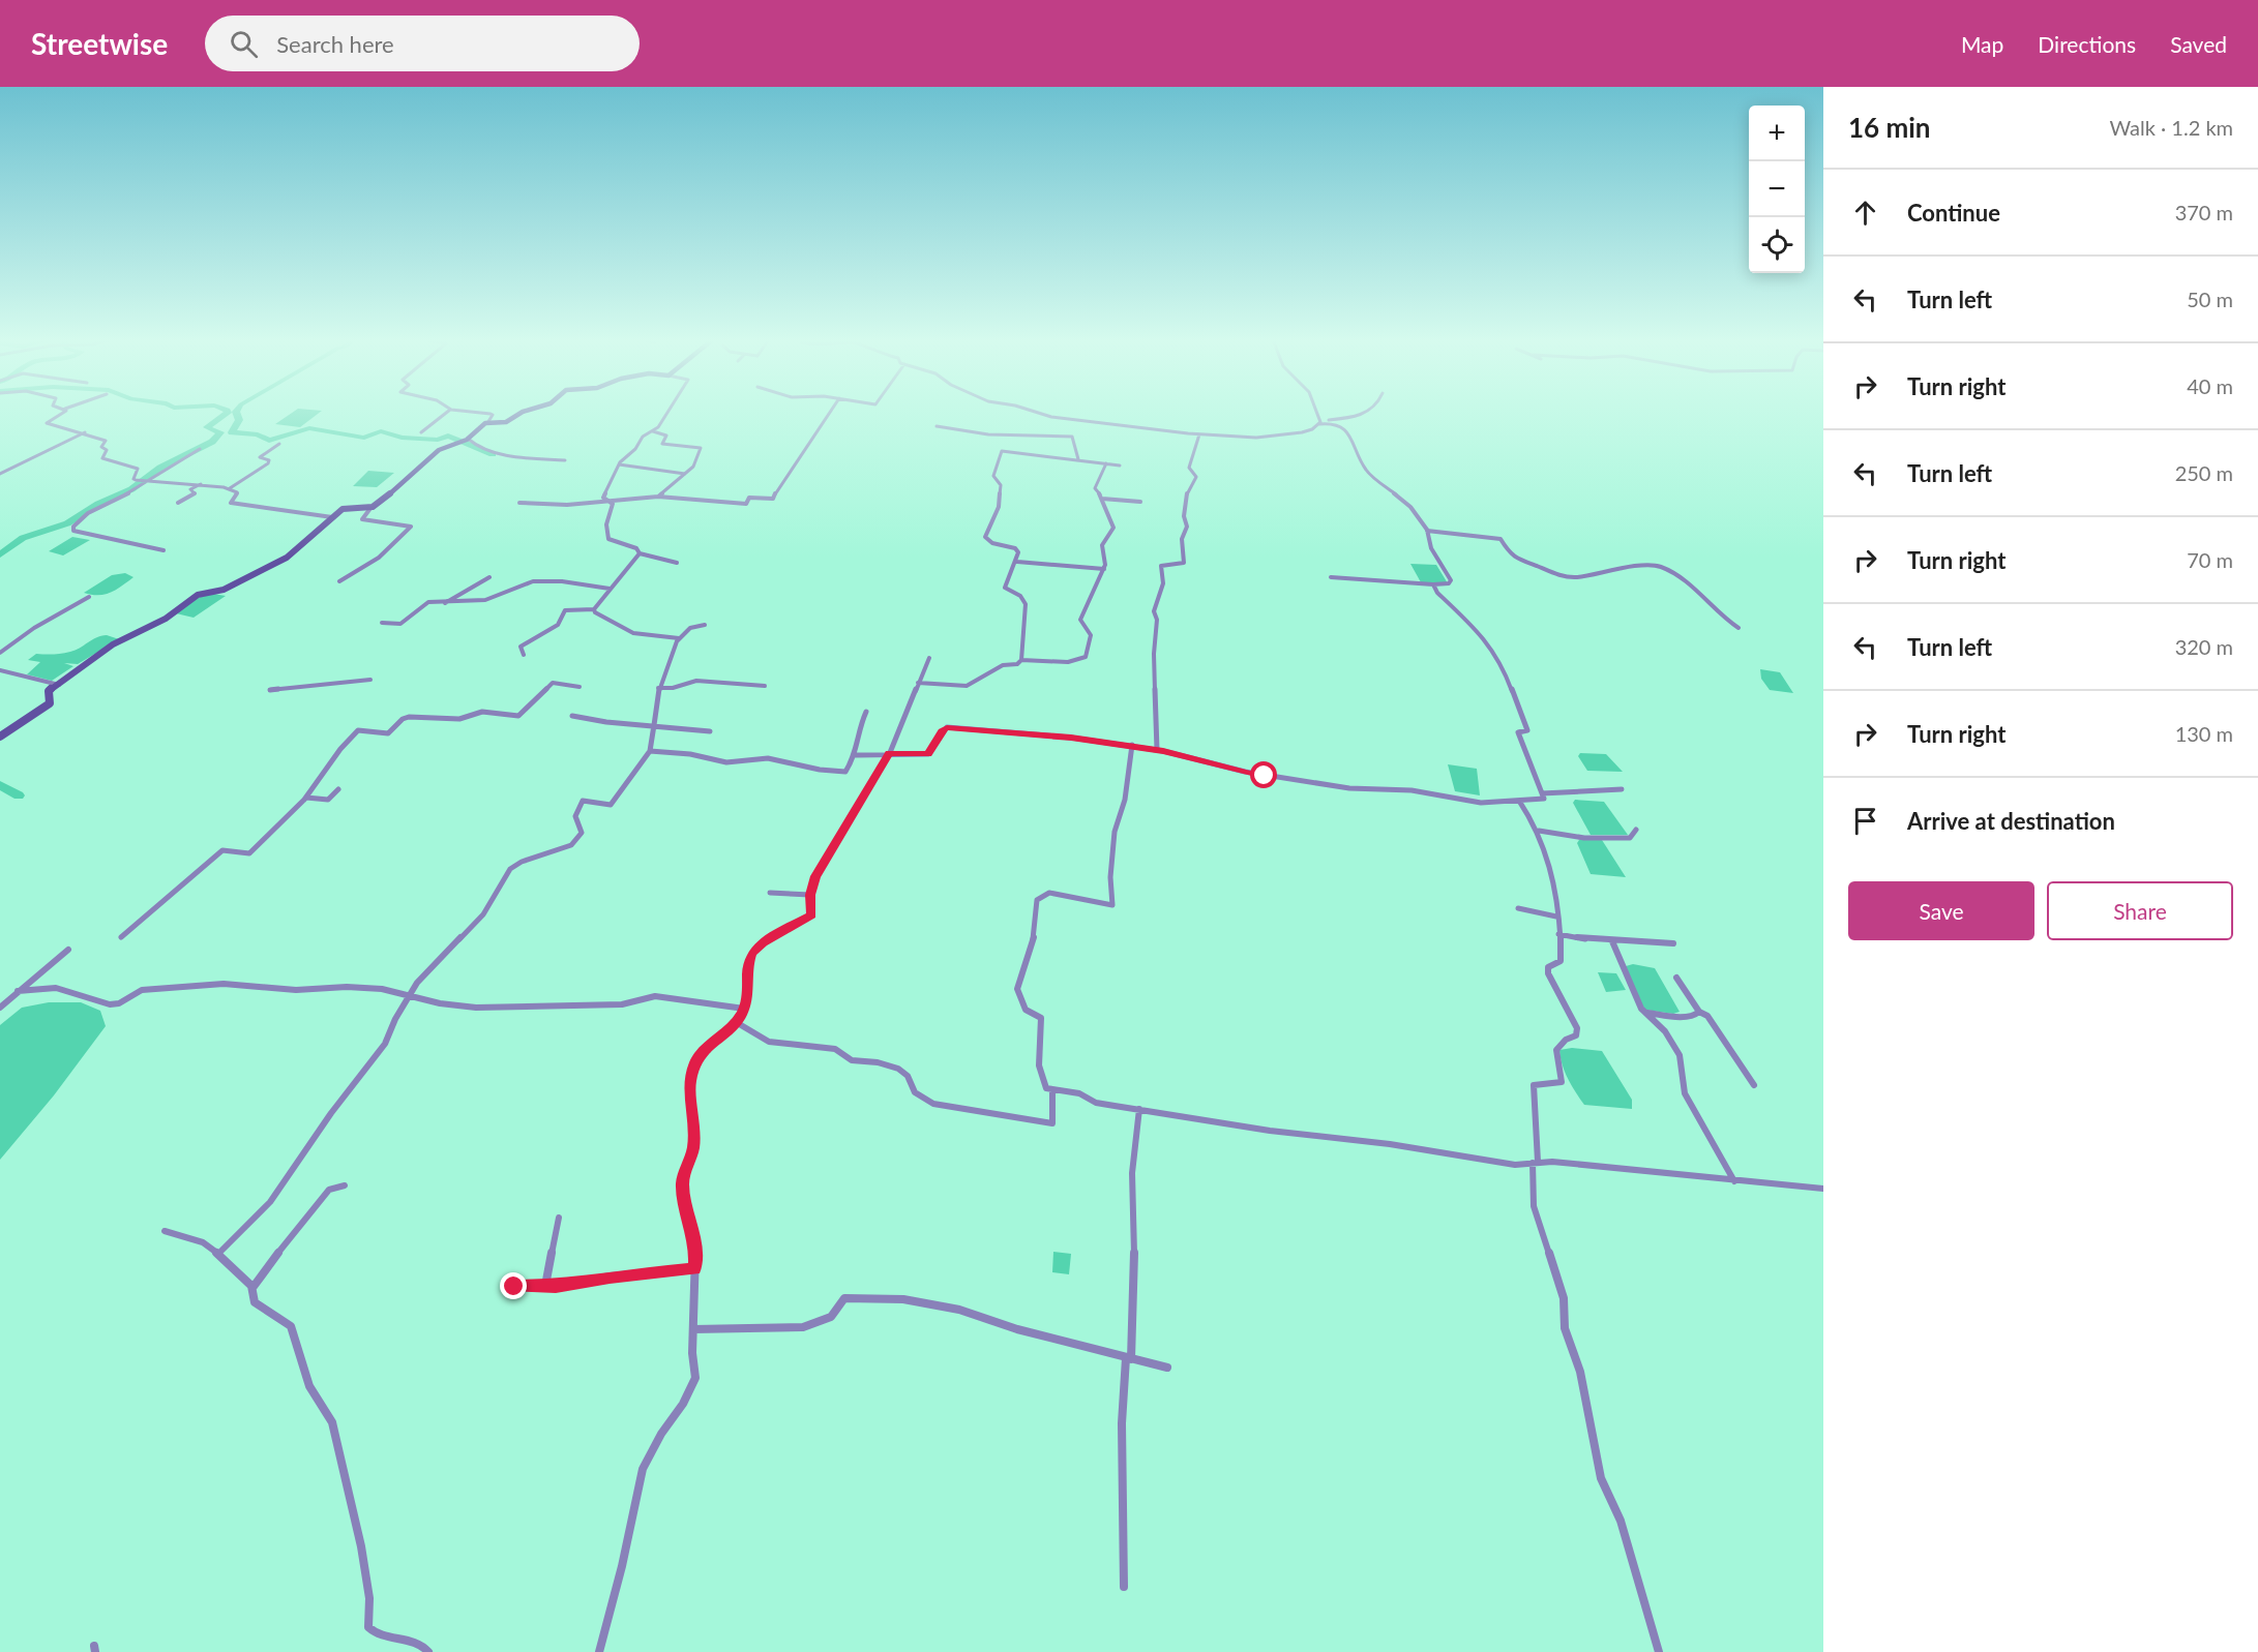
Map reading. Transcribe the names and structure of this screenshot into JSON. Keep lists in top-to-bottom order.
{
  "page": {
    "header": "Streetwise",
    "search": "Search here",
    "nav": ["Map", "Directions", "Saved"],
    "heading": ["16 min", "Walk · 1.2 km"],
    "map_buttons": ["+", "−"],
    "list": [
      ["Continue", "370 m"],
      ["Turn left", "50 m"],
      ["Turn right", "40 m"],
      ["Turn left", "250 m"],
      ["Turn right", "70 m"],
      ["Turn left", "320 m"],
      ["Turn right", "130 m"],
      "Arrive at destination"
    ],
    "buttons": ["Save", "Share"]
  }
}
